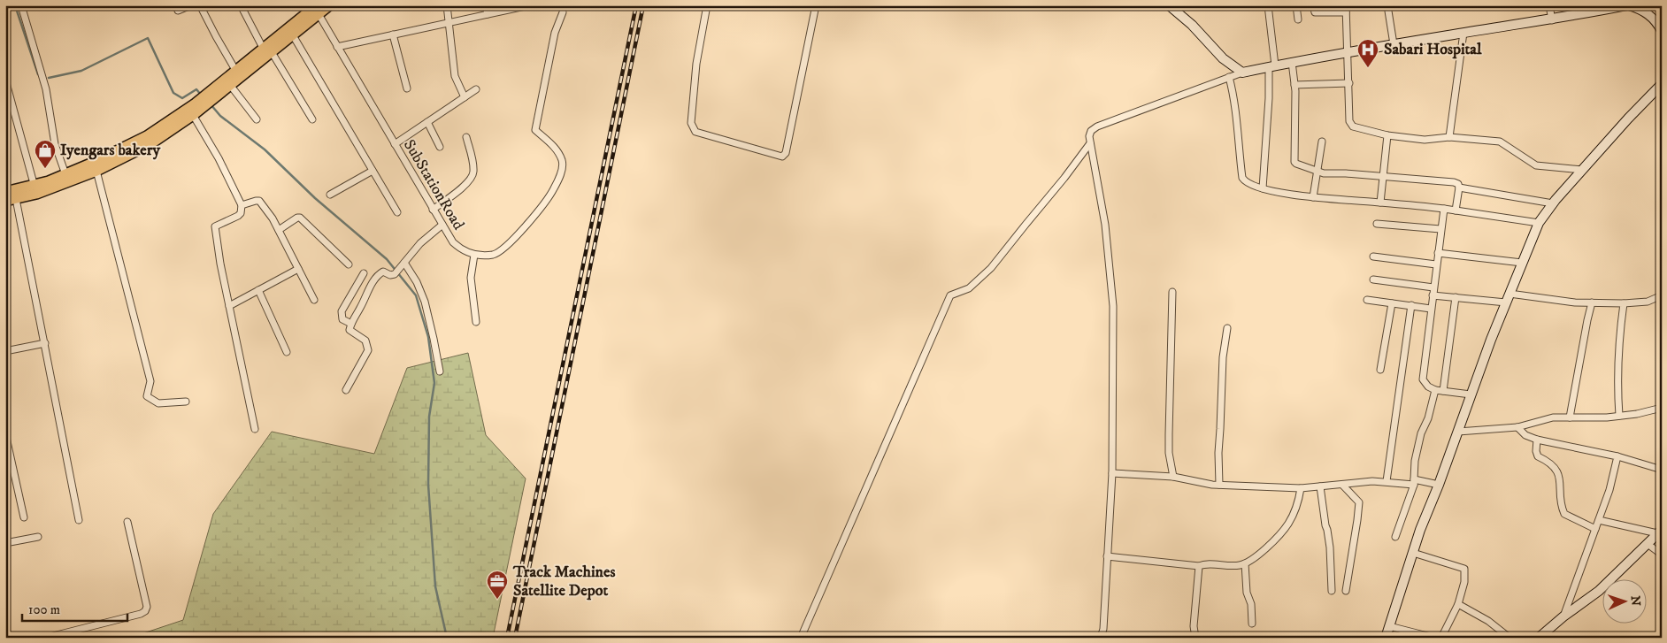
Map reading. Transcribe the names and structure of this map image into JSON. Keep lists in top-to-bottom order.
{
  "streets": {
    "street": ["SubStationRoad"]
  },
  "places": {
    "hospital": ["Sabari Hospital"],
    "shop": ["Iyengars bakery"],
    "office": ["Track Machines Satellite Depot"]
  },
  "scale_bar": "100 m",
  "north": "right"
}
